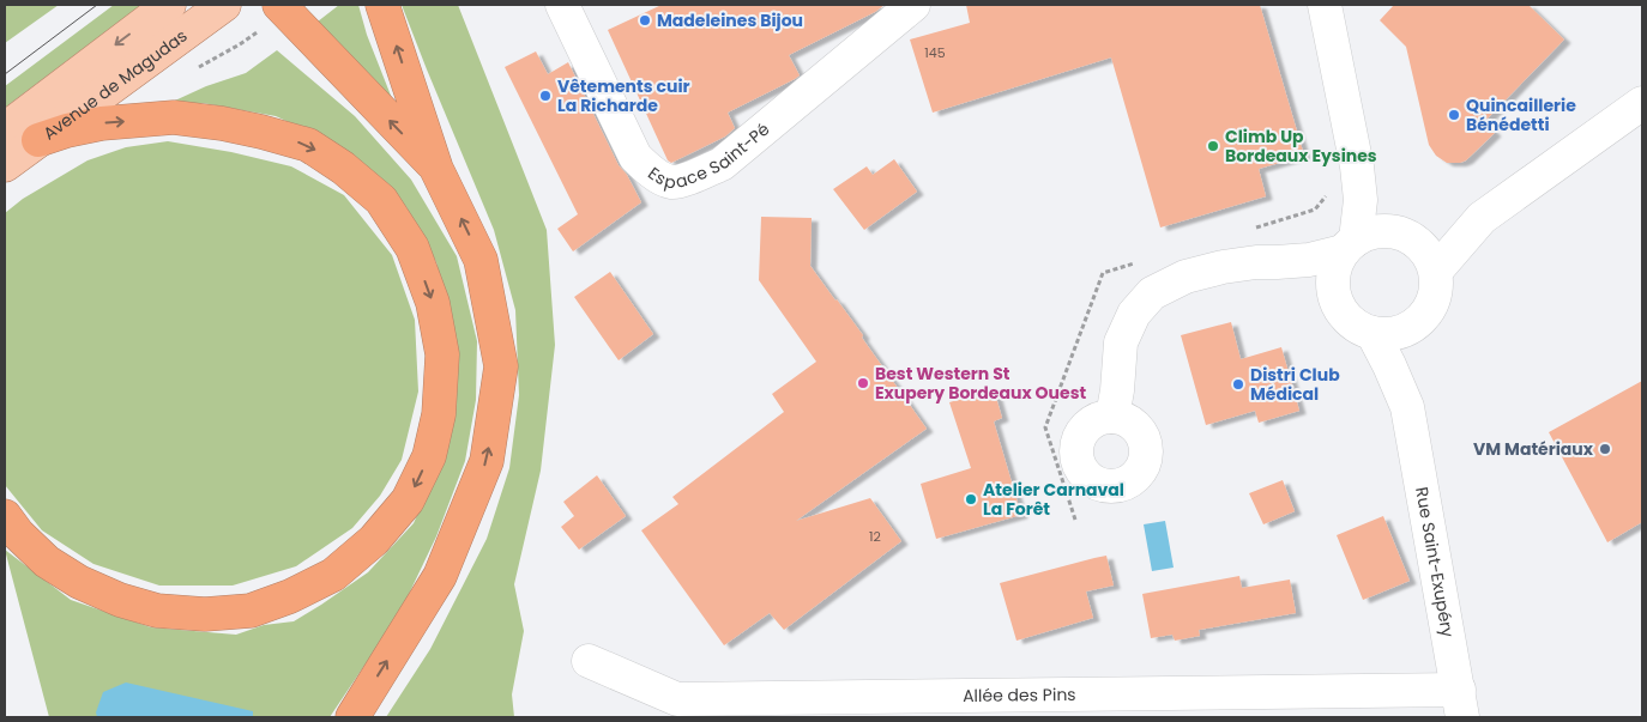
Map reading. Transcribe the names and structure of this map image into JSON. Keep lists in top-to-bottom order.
{
  "streets": {
    "main road": ["Avenue de Magudas"],
    "street": ["Espace Saint-Pé", "Rue Saint-Exupéry", "Allée des Pins"]
  },
  "crossings": [
    ["Rue Saint-Exupéry", "Allée des Pins"]
  ],
  "places": [
    "Madeleines Bijou",
    "Vêtements cuir La Richarde",
    "Quincaillerie Bénédetti",
    "Climb Up Bordeaux Eysines",
    "Best Western St Exupery Bordeaux Ouest",
    "Distri Club Médical",
    "VM Matériaux",
    "Atelier Carnaval La Forêt"
  ],
  "house_numbers": ["145", "12"]
}
